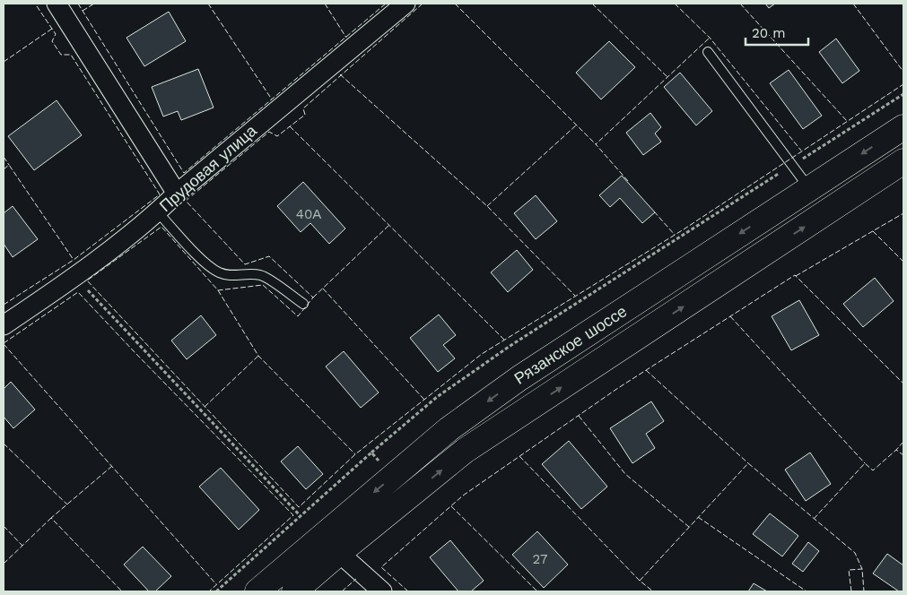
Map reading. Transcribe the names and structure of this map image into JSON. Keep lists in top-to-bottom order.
{
  "streets": {
    "main road": ["Рязанское шоссе"],
    "street": ["Прудовая улица"]
  },
  "house_numbers": ["40А", "27"],
  "scale_bar": "20 m"
}
